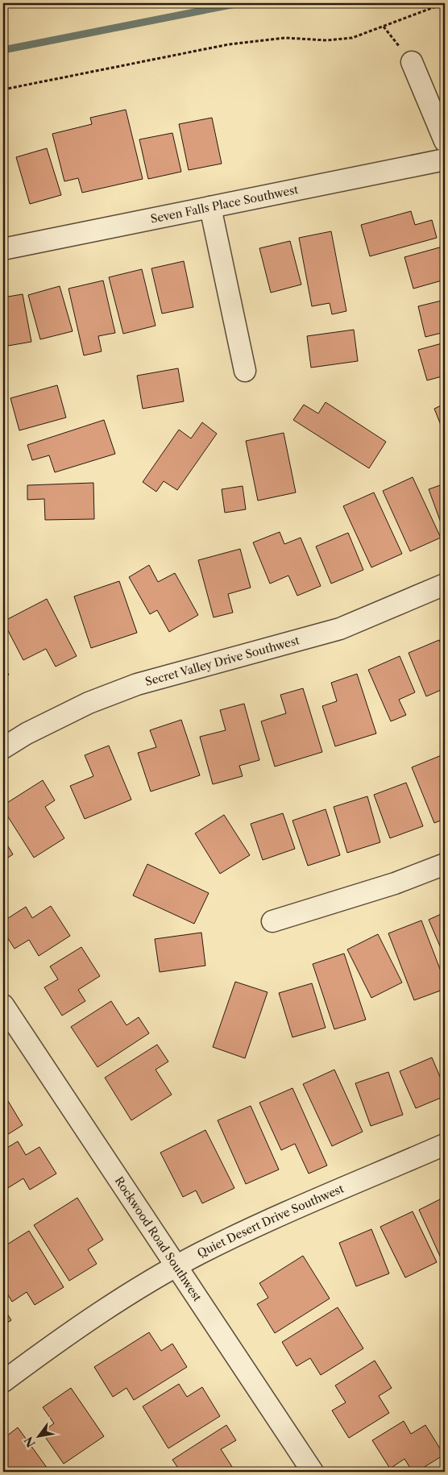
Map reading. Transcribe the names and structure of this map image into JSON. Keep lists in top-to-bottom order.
{
  "streets": {
    "street": [
      "Seven Falls Place Southwest",
      "Secret Valley Drive Southwest",
      "Quiet Desert Drive Southwest",
      "Rockwood Road Southwest"
    ]
  },
  "crossings": [
    ["Quiet Desert Drive Southwest", "Rockwood Road Southwest"]
  ],
  "north": "bottom left"
}
